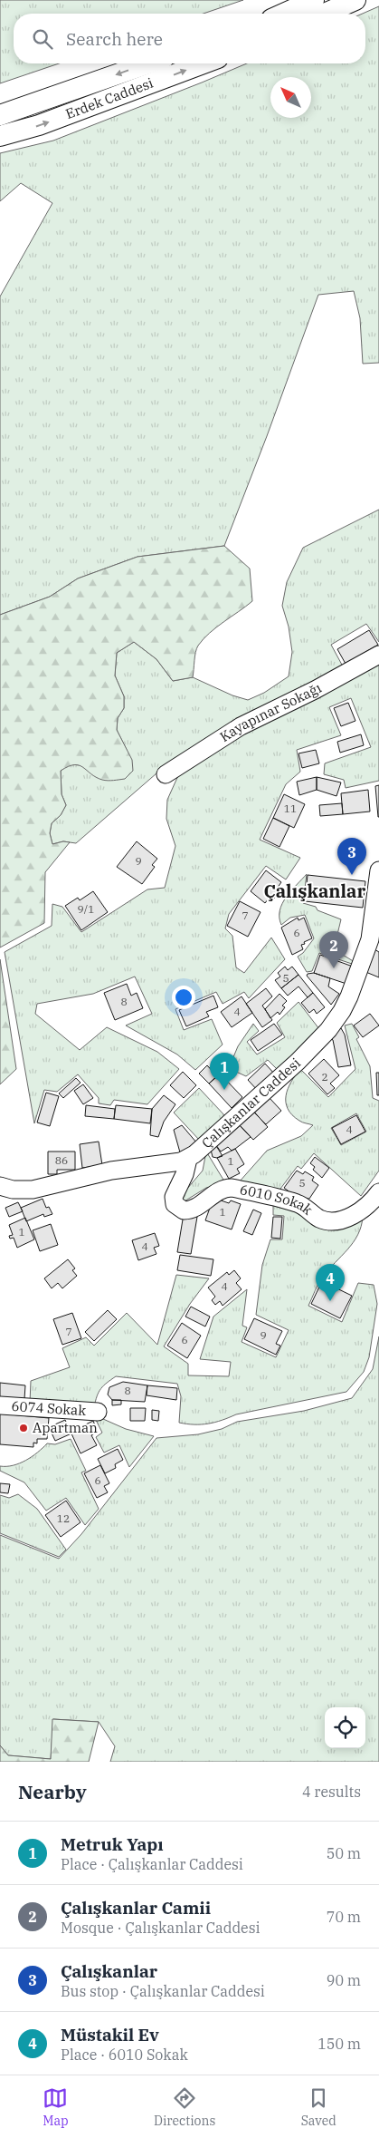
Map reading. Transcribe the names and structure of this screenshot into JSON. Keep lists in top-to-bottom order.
{
  "streets": {
    "main road": ["Erdek Caddesi"],
    "street": [
      "Kayapınar Sokağı",
      "Çalışkanlar Caddesi",
      "6010 Sokak",
      "6074 Sokak"
    ]
  },
  "crossings": [
    ["Çalışkanlar Caddesi", "6010 Sokak"]
  ],
  "districts": ["Çalışkanlar"],
  "places": ["Apartman"],
  "house_numbers": [
    "11",
    "9",
    "9/1",
    "7",
    "6",
    "5",
    "8",
    "4",
    "2",
    "4",
    "86",
    "1",
    "5",
    "1",
    "1",
    "4",
    "4",
    "7",
    "9",
    "6",
    "8",
    "6",
    "12"
  ],
  "north": "top left",
  "page": {
    "search": "Search here",
    "pins": [
      "3",
      "2",
      "1",
      "4"
    ],
    "heading": ["Nearby", "4 results"],
    "list": [
      {
        "mark": "1",
        "name": "Metruk Yapı",
        "note": "Place · Çalışkanlar Caddesi",
        "value": "50 m"
      },
      {
        "mark": "2",
        "name": "Çalışkanlar Camii",
        "note": "Mosque · Çalışkanlar Caddesi",
        "value": "70 m"
      },
      {
        "mark": "3",
        "name": "Çalışkanlar",
        "note": "Bus stop · Çalışkanlar Caddesi",
        "value": "90 m"
      },
      {
        "mark": "4",
        "name": "Müstakil Ev",
        "note": "Place · 6010 Sokak",
        "value": "150 m"
      }
    ],
    "nav": ["Map", "Directions", "Saved"]
  }
}
